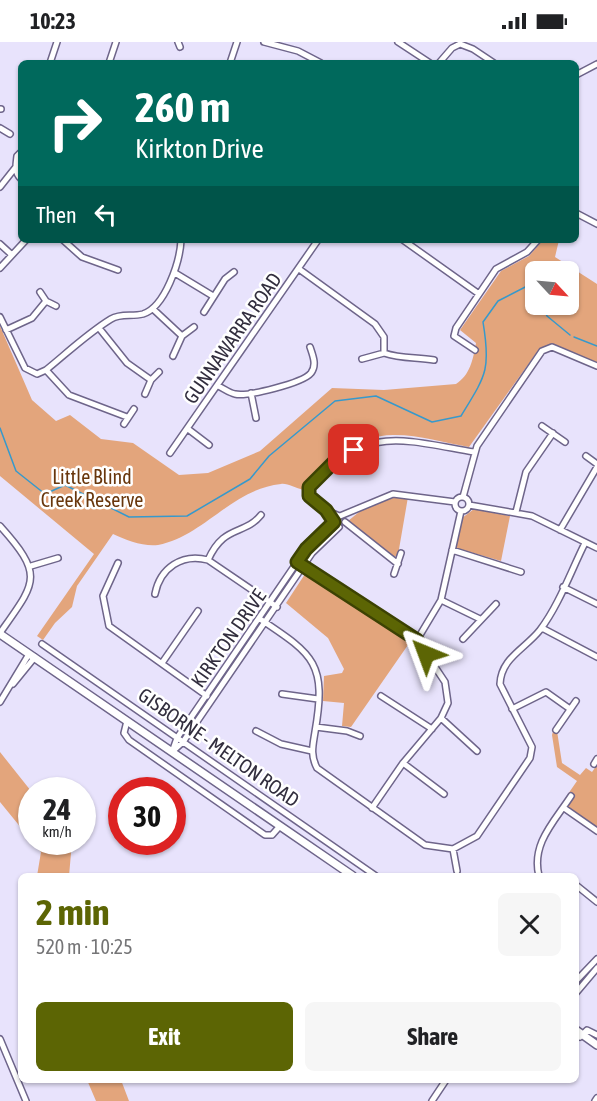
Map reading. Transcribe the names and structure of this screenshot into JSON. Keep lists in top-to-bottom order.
{
  "streets": {
    "main road": ["GISBORNE - MELTON ROAD"],
    "street": ["GUNNAWARRA ROAD", "KIRKTON DRIVE"]
  },
  "crossings": [
    ["KIRKTON DRIVE", "GISBORNE - MELTON ROAD"]
  ],
  "parks": ["Little Blind Creek Reserve"],
  "north": "bottom right",
  "page": {
    "status": "10:23",
    "turn": ["260 m", "Kirkton Drive"],
    "then": "Then",
    "speed": "24 km/h",
    "limit": "30",
    "heading": ["2 min", "520 m · 10:25"],
    "buttons": ["Exit", "Share"]
  }
}
